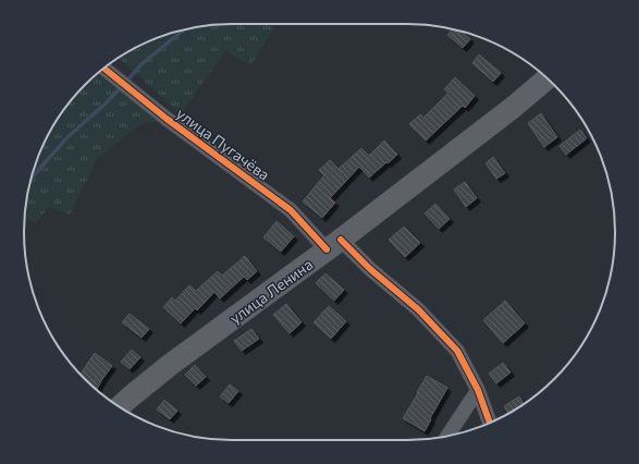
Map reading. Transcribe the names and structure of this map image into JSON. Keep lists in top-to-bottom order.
{
  "streets": {
    "main road": ["улица Ленина"],
    "street": ["улица Пугачёва"]
  },
  "crossings": [
    ["улица Пугачёва", "улица Ленина"]
  ]
}
